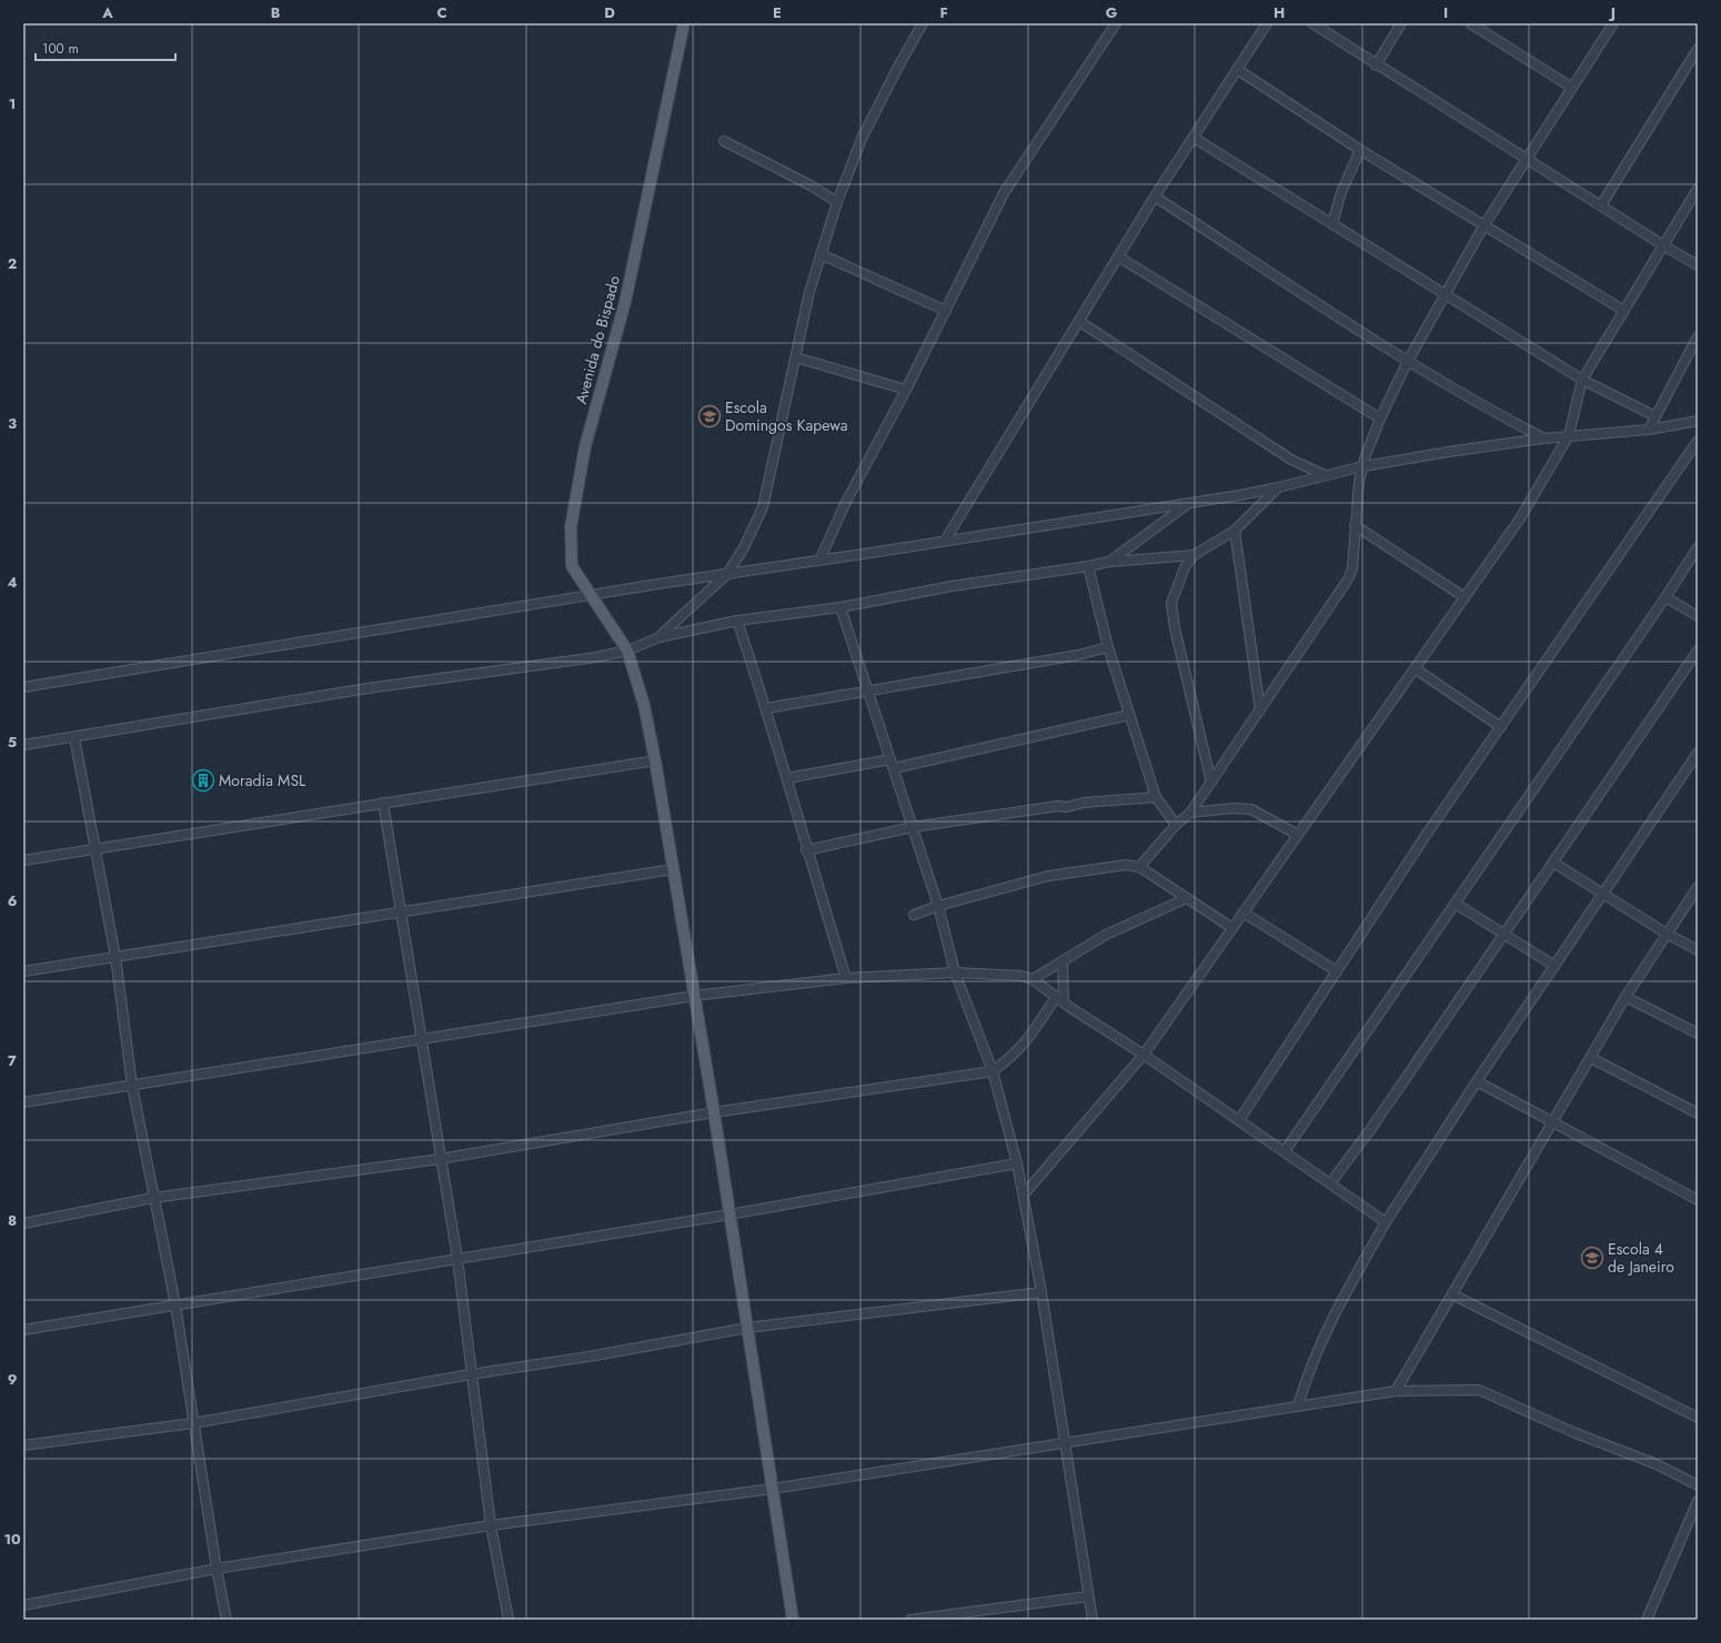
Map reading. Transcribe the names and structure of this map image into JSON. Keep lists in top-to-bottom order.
{
  "streets": {
    "main road": ["Avenida do Bispado"]
  },
  "places": {
    "school or university": ["Escola Domingos Kapewa", "Escola 4 de Janeiro"],
    "building": ["Moradia MSL"]
  },
  "scale_bar": "100 m",
  "grid": {
    "columns": [
      "A",
      "B",
      "C",
      "D",
      "E",
      "F",
      "G",
      "H",
      "I",
      "J"
    ],
    "rows": [
      "1",
      "2",
      "3",
      "4",
      "5",
      "6",
      "7",
      "8",
      "9",
      "10"
    ]
  }
}
